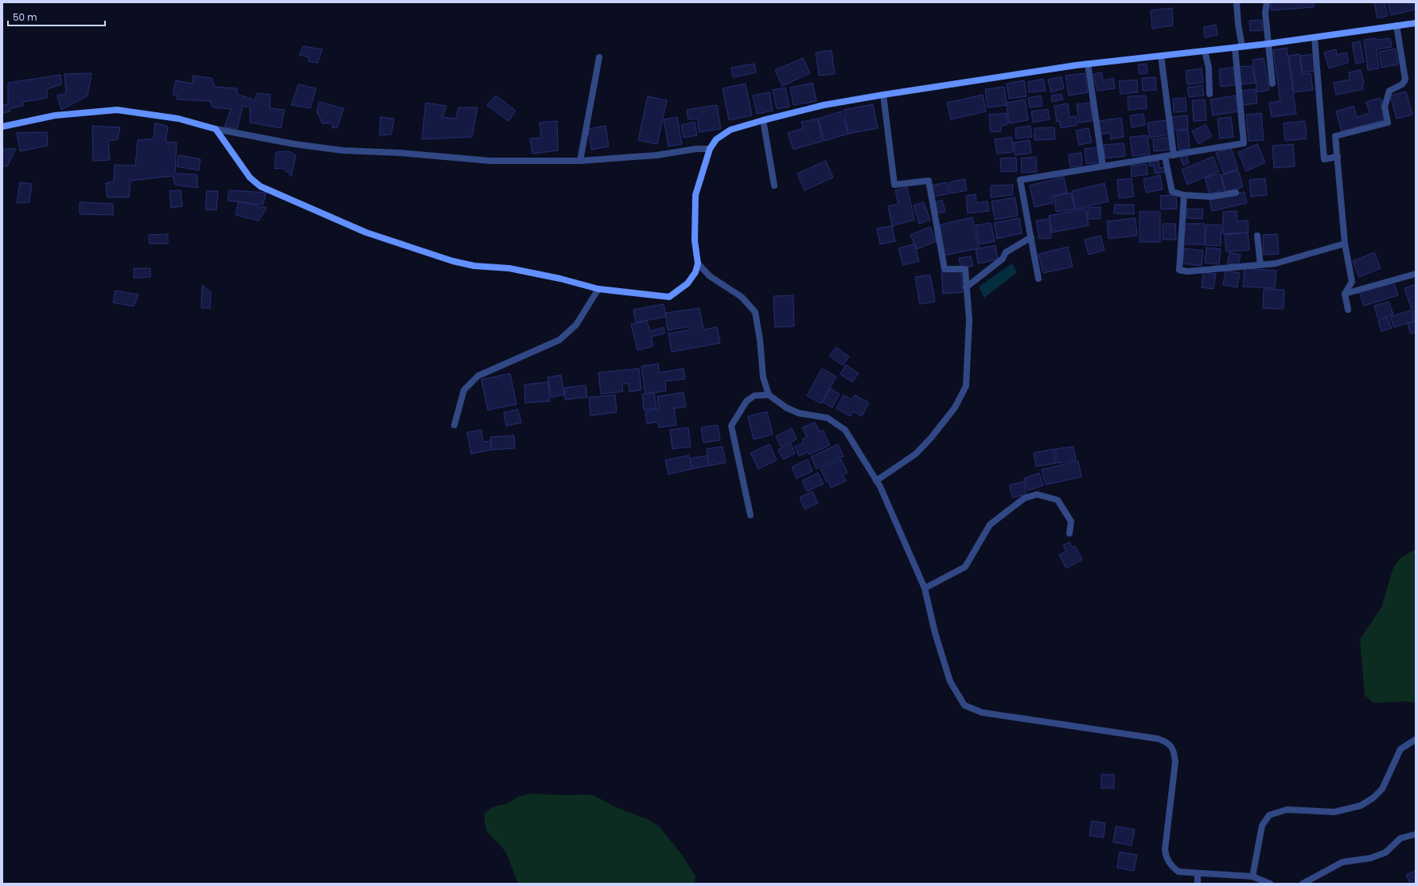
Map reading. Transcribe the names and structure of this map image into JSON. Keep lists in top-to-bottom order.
{
  "scale_bar": "50 m"
}
